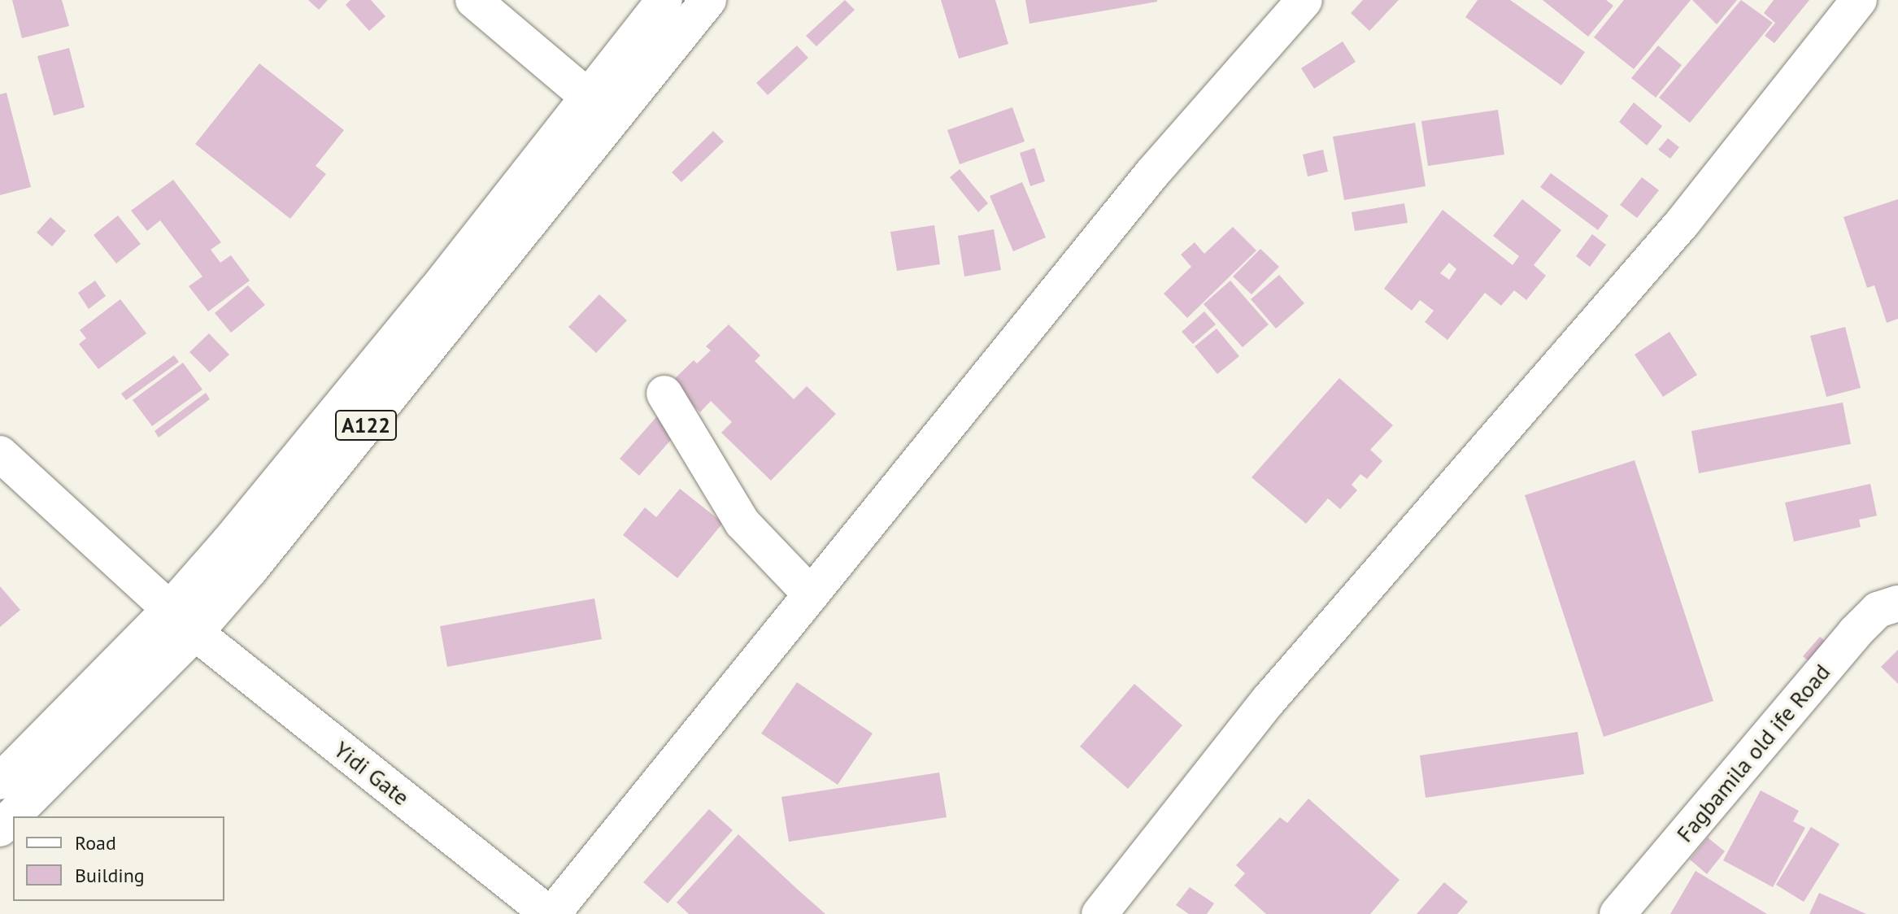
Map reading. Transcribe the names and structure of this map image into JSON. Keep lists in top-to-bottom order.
{
  "streets": {
    "main road": ["A122", "Fagbamila old ife Road", "Yidi Gate"]
  },
  "crossings": [
    ["A122", "Yidi Gate"]
  ],
  "legend": ["Road", "Building"]
}
